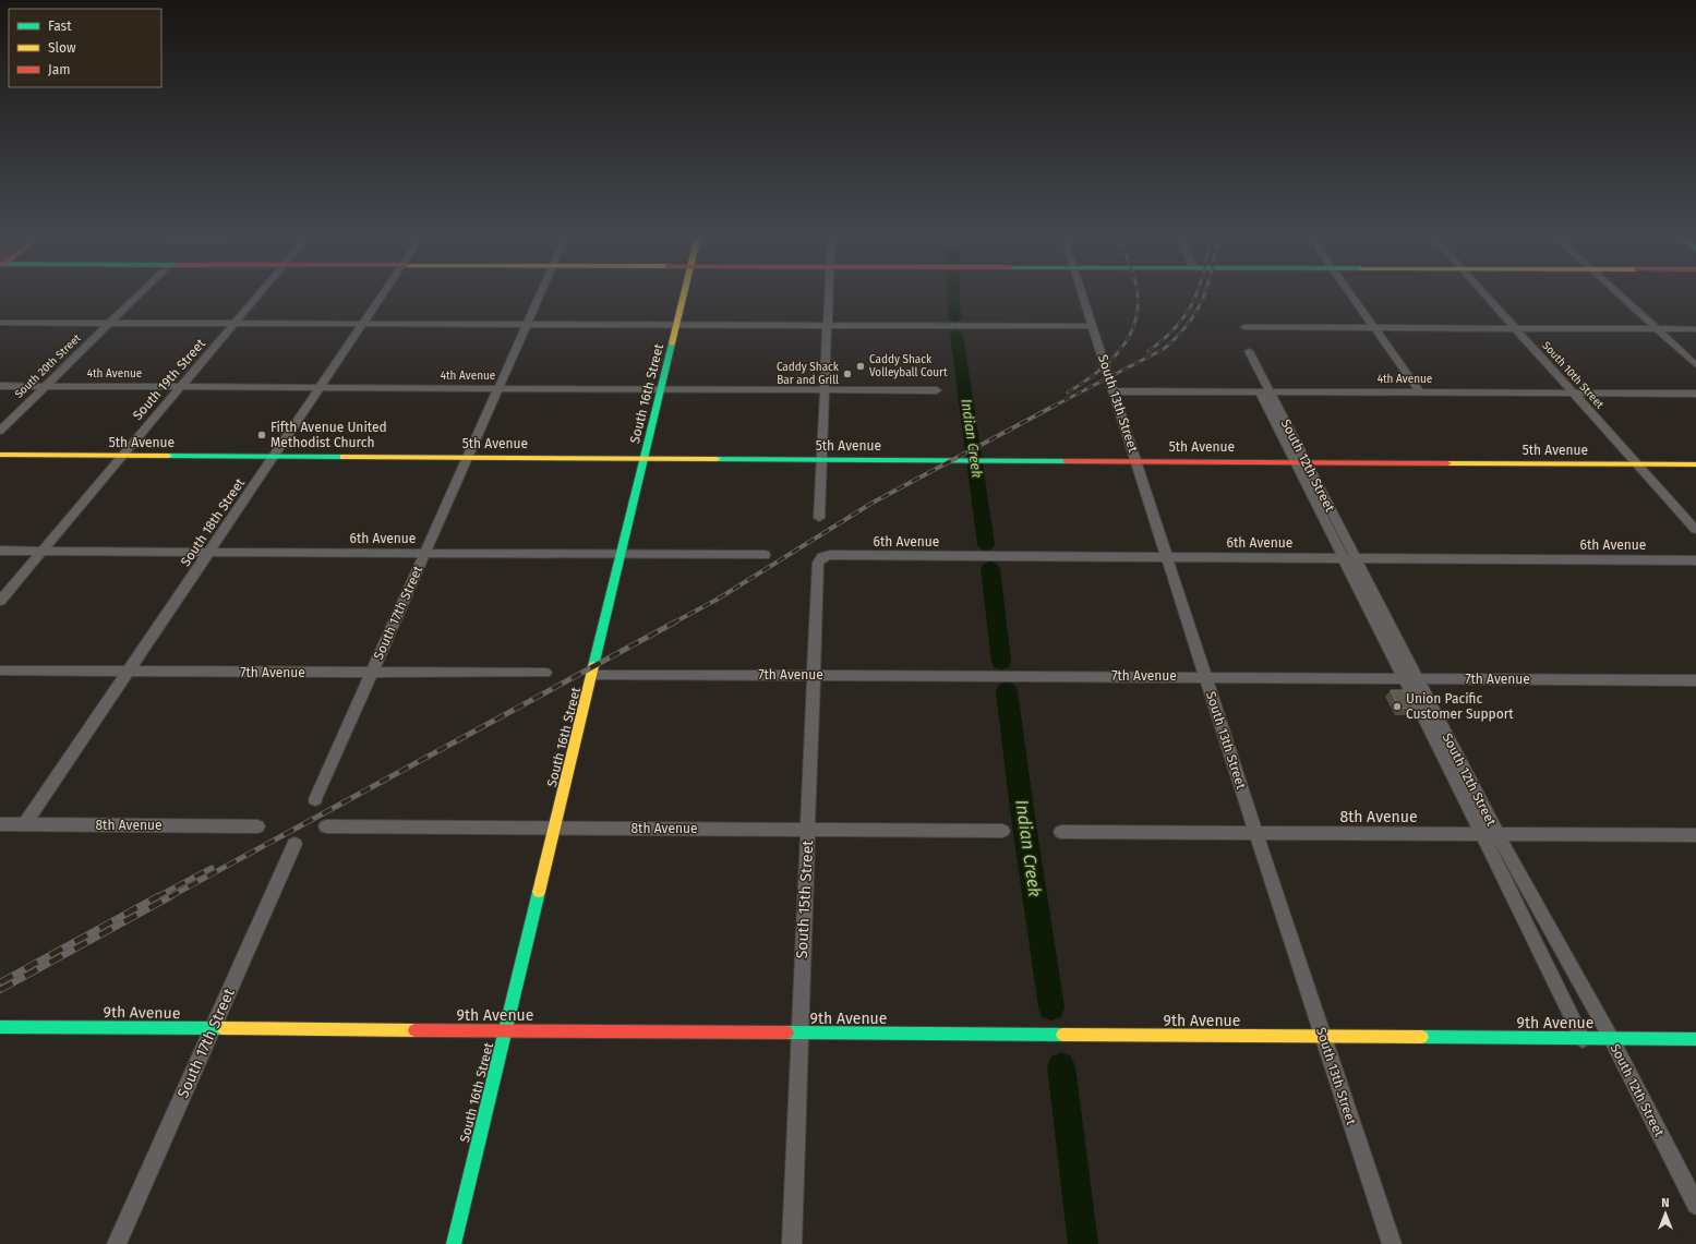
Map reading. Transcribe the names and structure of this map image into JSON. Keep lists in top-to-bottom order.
{
  "streets": {
    "street": [
      "South 20th Street",
      "4th Avenue",
      "South 10th Street",
      "South 19th Street",
      "South 16th Street",
      "South 13th Street",
      "5th Avenue",
      "South 12th Street",
      "South 18th Street",
      "6th Avenue",
      "South 17th Street",
      "7th Avenue",
      "8th Avenue",
      "South 15th Street",
      "9th Avenue"
    ]
  },
  "crossings": [
    ["South 20th Street", "4th Avenue"],
    ["4th Avenue", "South 10th Street"],
    ["4th Avenue", "South 19th Street"],
    ["4th Avenue", "South 16th Street"],
    ["4th Avenue", "South 13th Street"],
    ["4th Avenue", "South 12th Street"],
    ["4th Avenue", "South 18th Street"],
    ["4th Avenue", "South 17th Street"],
    ["South 10th Street", "5th Avenue"],
    ["South 19th Street", "5th Avenue"],
    ["South 19th Street", "6th Avenue"],
    ["South 16th Street", "5th Avenue"],
    ["South 16th Street", "6th Avenue"],
    ["South 16th Street", "7th Avenue"],
    ["South 16th Street", "8th Avenue"],
    ["South 16th Street", "9th Avenue"],
    ["South 13th Street", "5th Avenue"],
    ["South 13th Street", "6th Avenue"],
    ["South 13th Street", "7th Avenue"],
    ["South 13th Street", "8th Avenue"],
    ["South 13th Street", "9th Avenue"],
    ["5th Avenue", "South 12th Street"],
    ["5th Avenue", "South 18th Street"],
    ["5th Avenue", "South 17th Street"],
    ["South 12th Street", "6th Avenue"],
    ["South 12th Street", "7th Avenue"],
    ["South 12th Street", "8th Avenue"],
    ["South 12th Street", "9th Avenue"],
    ["South 18th Street", "6th Avenue"],
    ["South 18th Street", "7th Avenue"],
    ["South 18th Street", "8th Avenue"],
    ["6th Avenue", "South 17th Street"],
    ["6th Avenue", "South 15th Street"],
    ["South 17th Street", "7th Avenue"],
    ["South 17th Street", "9th Avenue"],
    ["7th Avenue", "South 15th Street"],
    ["8th Avenue", "South 15th Street"],
    ["South 15th Street", "9th Avenue"]
  ],
  "water": ["Indian Creek"],
  "places": [
    "Caddy Shack Volleyball Court",
    "Caddy Shack Bar and Grill",
    "Fifth Avenue United Methodist Church",
    "Union Pacific Customer Support"
  ],
  "legend": ["Fast", "Slow", "Jam"],
  "north": "top"
}
